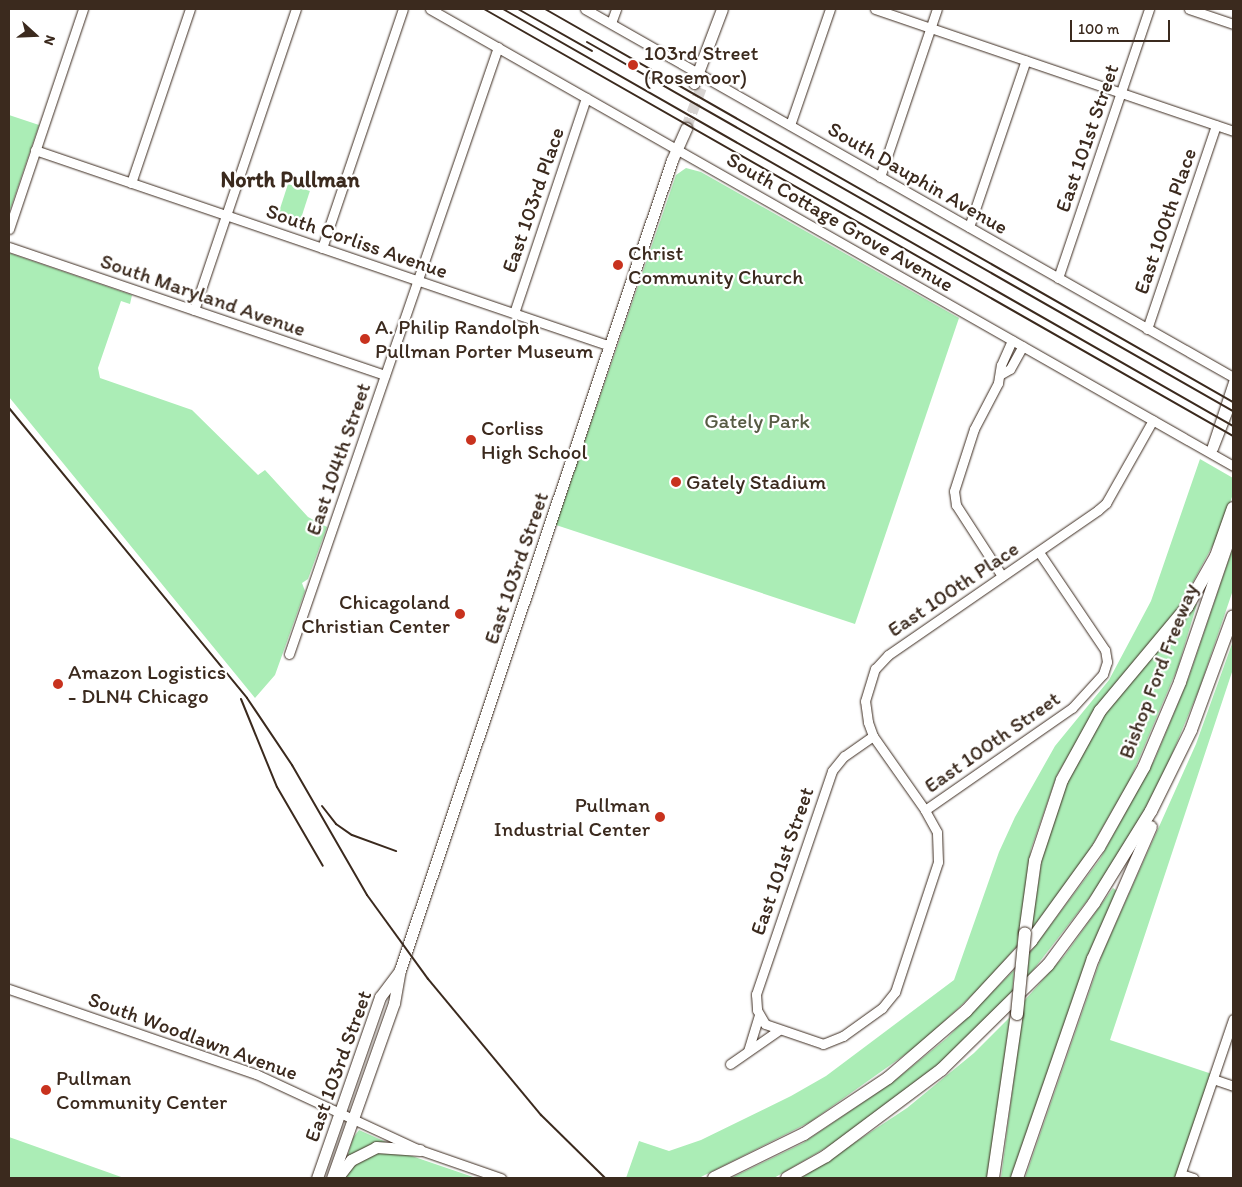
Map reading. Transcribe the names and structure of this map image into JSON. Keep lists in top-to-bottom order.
{
  "streets": {
    "highway": ["Bishop Ford Freeway"],
    "main road": ["East 103rd Street"],
    "street": [
      "East 101st Street",
      "South Dauphin Avenue",
      "East 103rd Place",
      "East 100th Place",
      "South Cottage Grove Avenue",
      "South Corliss Avenue",
      "South Maryland Avenue",
      "East 104th Street",
      "East 100th Street",
      "South Woodlawn Avenue"
    ]
  },
  "crossings": [
    ["East 101st Street", "South Dauphin Avenue"],
    ["East 101st Street", "East 100th Place"],
    ["South Dauphin Avenue", "East 100th Place"],
    ["East 103rd Place", "South Cottage Grove Avenue"],
    ["East 103rd Place", "South Corliss Avenue"],
    ["East 100th Place", "South Cottage Grove Avenue"],
    ["East 100th Place", "East 100th Street"],
    ["South Cottage Grove Avenue", "East 104th Street"],
    ["South Cottage Grove Avenue", "East 103rd Street"],
    ["South Corliss Avenue", "East 104th Street"],
    ["South Corliss Avenue", "East 103rd Street"],
    ["South Maryland Avenue", "East 104th Street"],
    ["East 103rd Street", "South Woodlawn Avenue"]
  ],
  "districts": ["North Pullman"],
  "parks": ["Gately Park"],
  "places": [
    "103rd Street (Rosemoor)",
    "Christ Community Church",
    "A. Philip Randolph Pullman Porter Museum",
    "Corliss High School",
    "Gately Stadium",
    "Chicagoland Christian Center",
    "Amazon Logistics - DLN4 Chicago",
    "Pullman Industrial Center",
    "Pullman Community Center"
  ],
  "scale_bar": "100 m",
  "north": "right"
}
